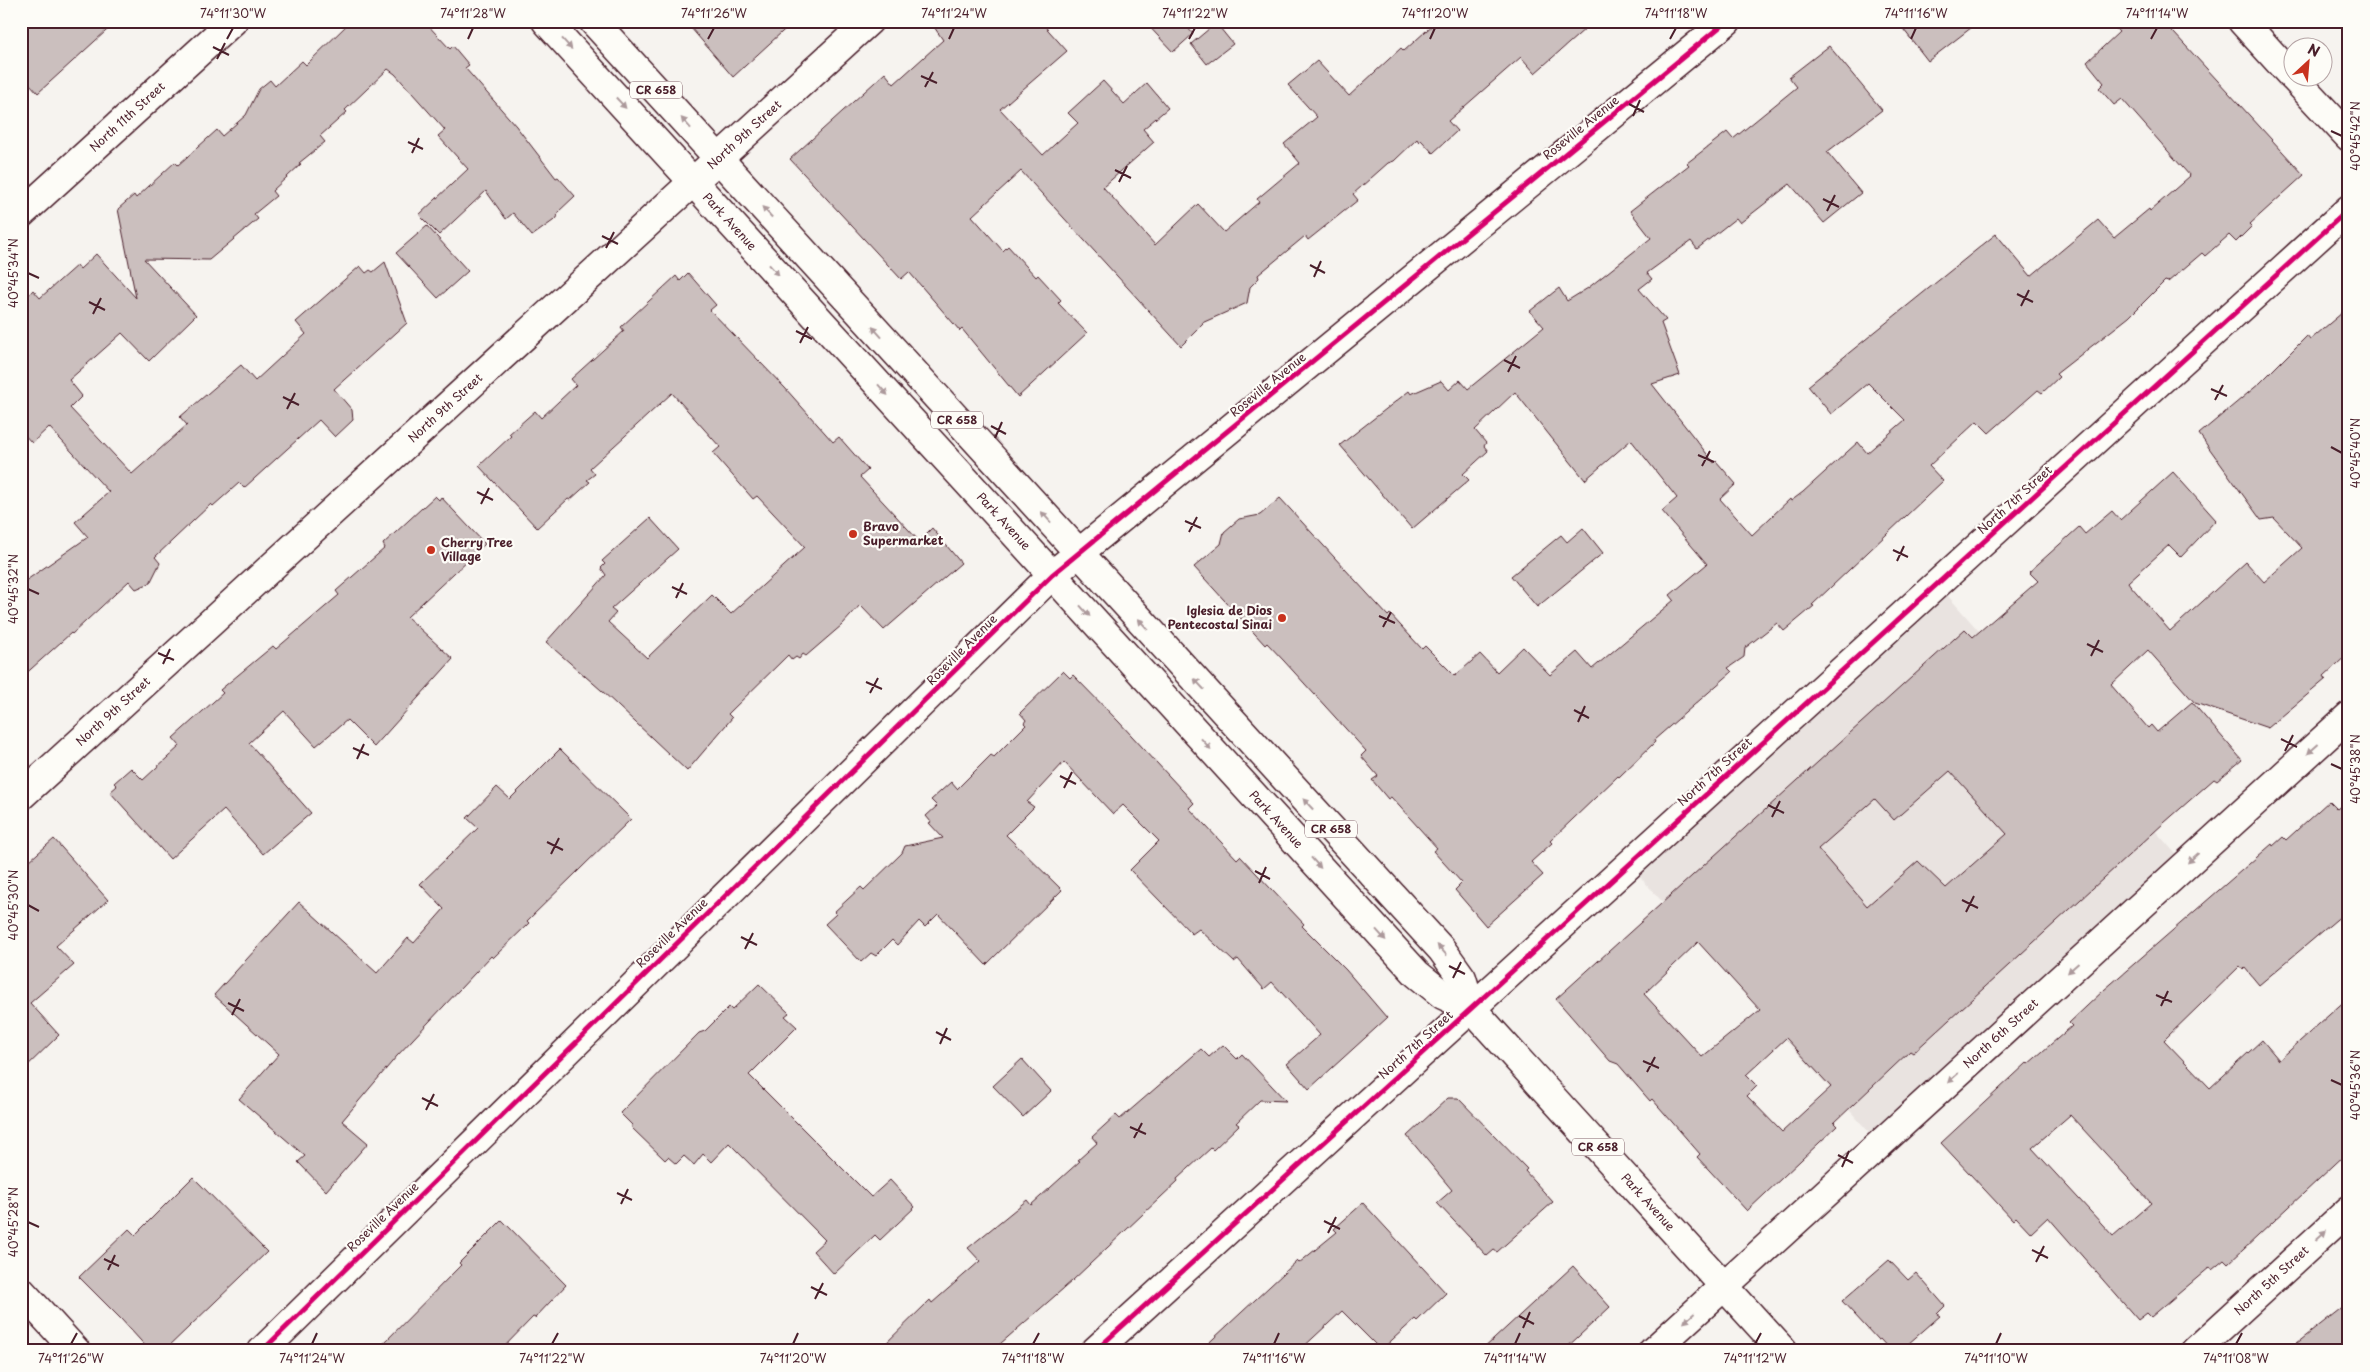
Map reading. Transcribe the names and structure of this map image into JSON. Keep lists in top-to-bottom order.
{
  "streets": {
    "street": [
      "CR 658",
      "North 11th Street",
      "Roseville Avenue",
      "North 9th Street",
      "Park Avenue",
      "North 7th Street",
      "North 6th Street",
      "North 5th Street"
    ]
  },
  "crossings": [
    ["Roseville Avenue", "Park Avenue"],
    ["North 9th Street", "Park Avenue"],
    ["Park Avenue", "North 7th Street"],
    ["Park Avenue", "North 6th Street"]
  ],
  "one_way": ["North 6th Street", "North 5th Street"],
  "places": ["Bravo Supermarket", "Cherry Tree Village", "Iglesia de Dios Pentecostal Sinai"],
  "north": "top right",
  "coordinates": [
    "74°11'30\"W",
    "74°11'28\"W",
    "74°11'26\"W",
    "74°11'24\"W",
    "74°11'22\"W",
    "74°11'20\"W",
    "74°11'18\"W",
    "74°11'16\"W",
    "74°11'14\"W",
    "40°45'42\"N",
    "40°45'34\"N",
    "40°45'40\"N",
    "40°45'32\"N",
    "40°45'38\"N",
    "40°45'30\"N",
    "40°45'36\"N",
    "40°45'28\"N",
    "74°11'12\"W",
    "74°11'10\"W",
    "74°11'08\"W"
  ]
}
